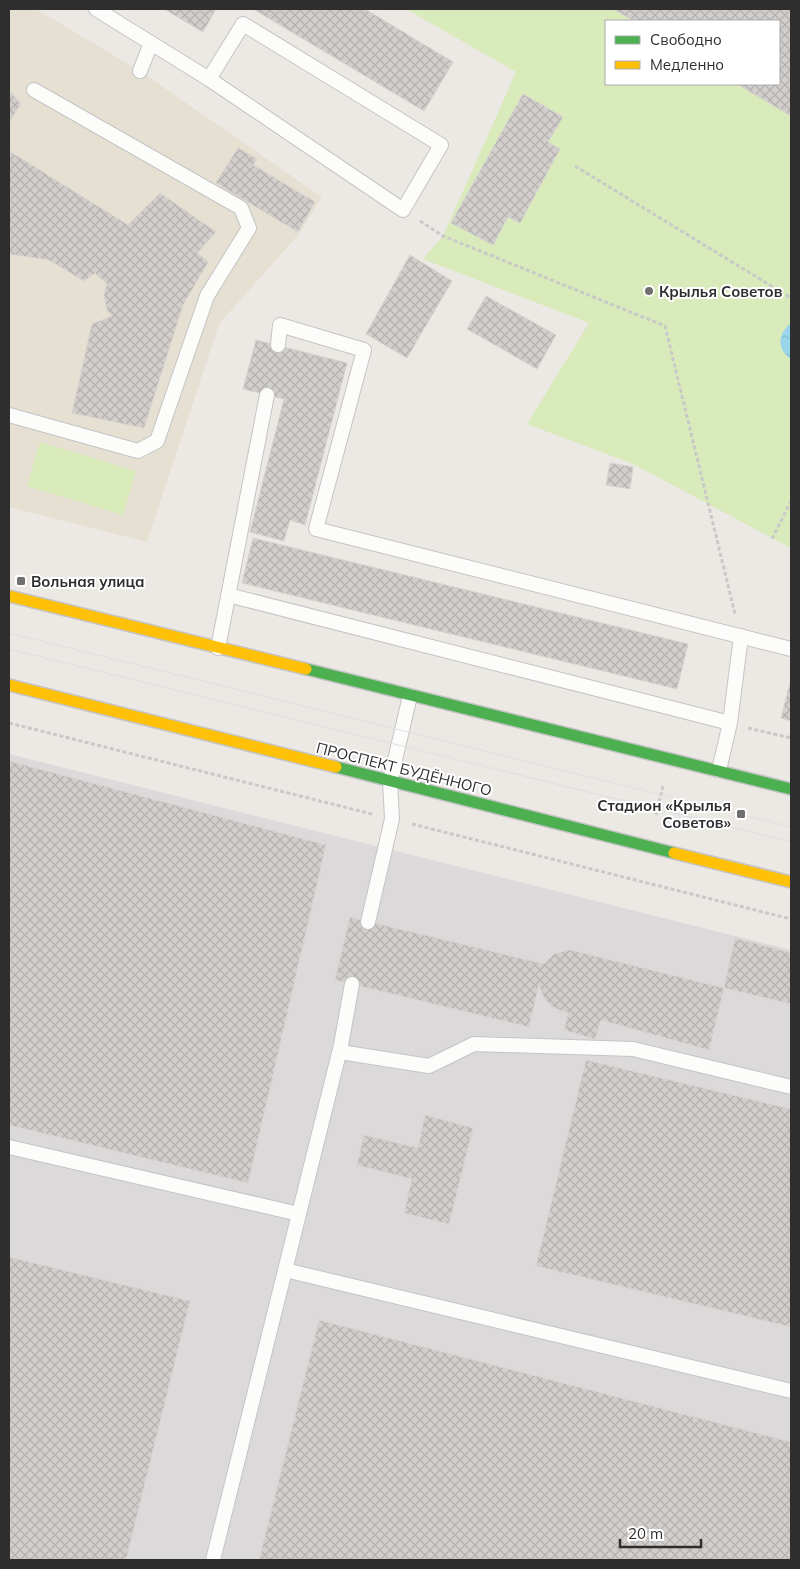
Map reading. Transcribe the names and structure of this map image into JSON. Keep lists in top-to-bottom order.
{
  "streets": {
    "main road": ["ПРОСПЕКТ БУДЁННОГО"]
  },
  "places": {
    "other": ["Крылья Советов"],
    "transit": ["Вольная улица", "Стадион «Крылья Советов»"]
  },
  "legend": ["Свободно", "Медленно"],
  "scale_bar": "20 m"
}
